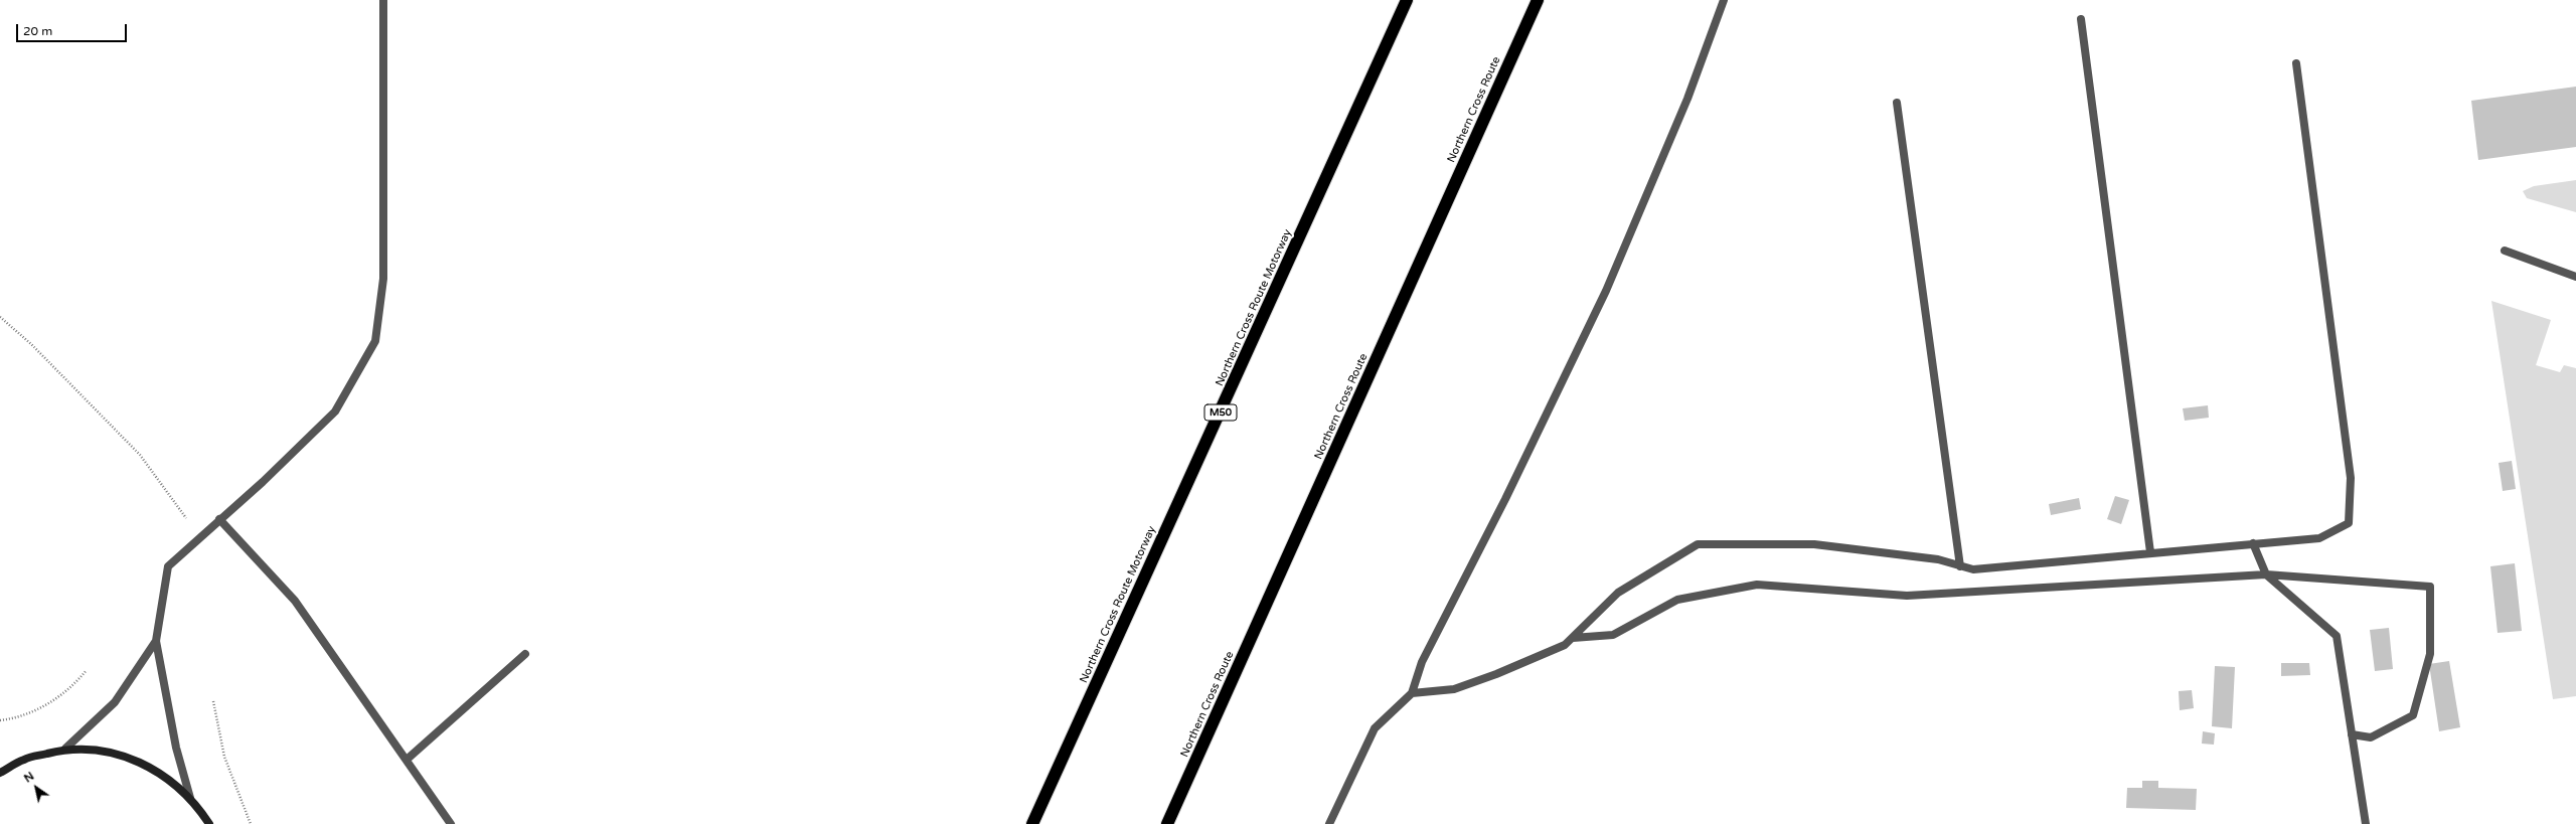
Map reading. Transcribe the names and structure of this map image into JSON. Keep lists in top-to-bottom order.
{
  "streets": {
    "highway": ["Northern Cross Route", "Northern Cross Route Motorway", "M50"]
  },
  "scale_bar": "20 m",
  "north": "top left"
}
